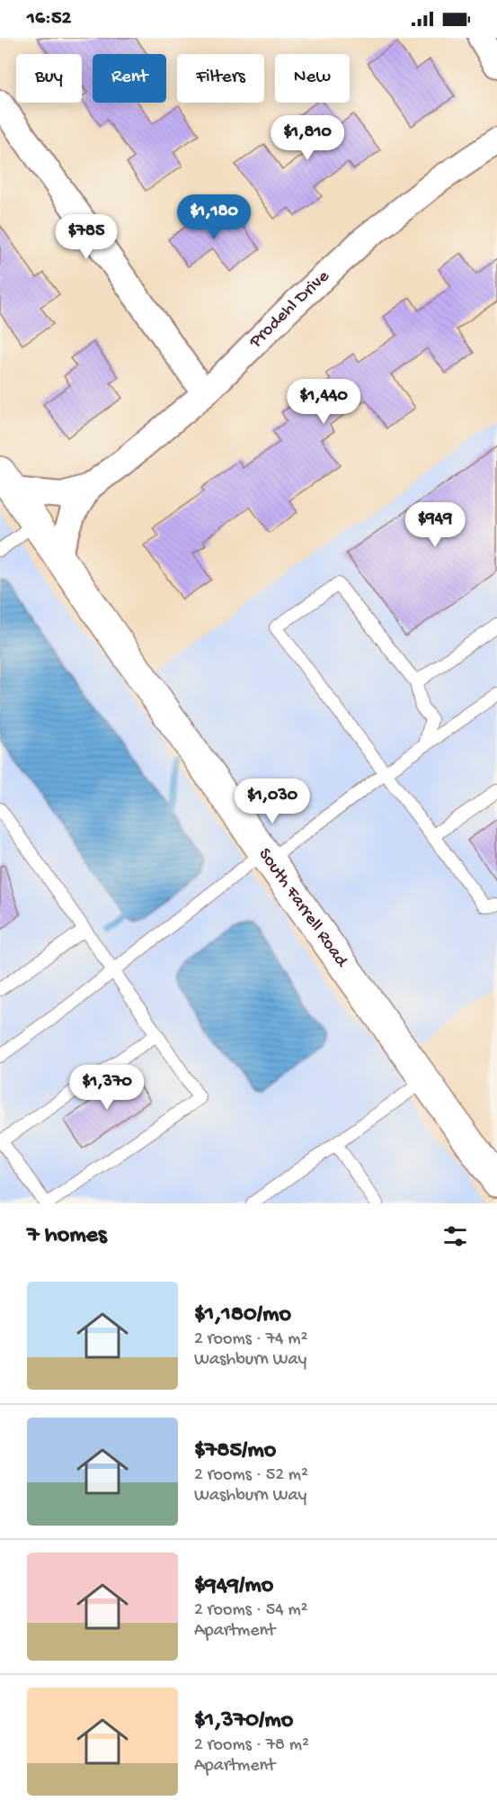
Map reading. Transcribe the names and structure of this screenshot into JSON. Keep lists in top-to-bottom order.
{
  "streets": {
    "street": ["Prodehl Drive", "South Farrell Road"]
  },
  "crossings": [
    ["Prodehl Drive", "South Farrell Road"]
  ],
  "page": {
    "status": "16:52",
    "chip": [
      "Buy",
      "Rent",
      "Filters",
      "New"
    ],
    "price": [
      "$1,810",
      "$1,180",
      "$785",
      "$1,440",
      "$949",
      "$1,030",
      "$1,370"
    ],
    "heading": "7 homes",
    "list": [
      {
        "name": "$1,180/mo",
        "note": "2 rooms · 74 m² · Washburn Way"
      },
      {
        "name": "$785/mo",
        "note": "2 rooms · 52 m² · Washburn Way"
      },
      {
        "name": "$949/mo",
        "note": "2 rooms · 54 m² · Apartment"
      },
      {
        "name": "$1,370/mo",
        "note": "2 rooms · 78 m² · Apartment"
      }
    ]
  }
}
